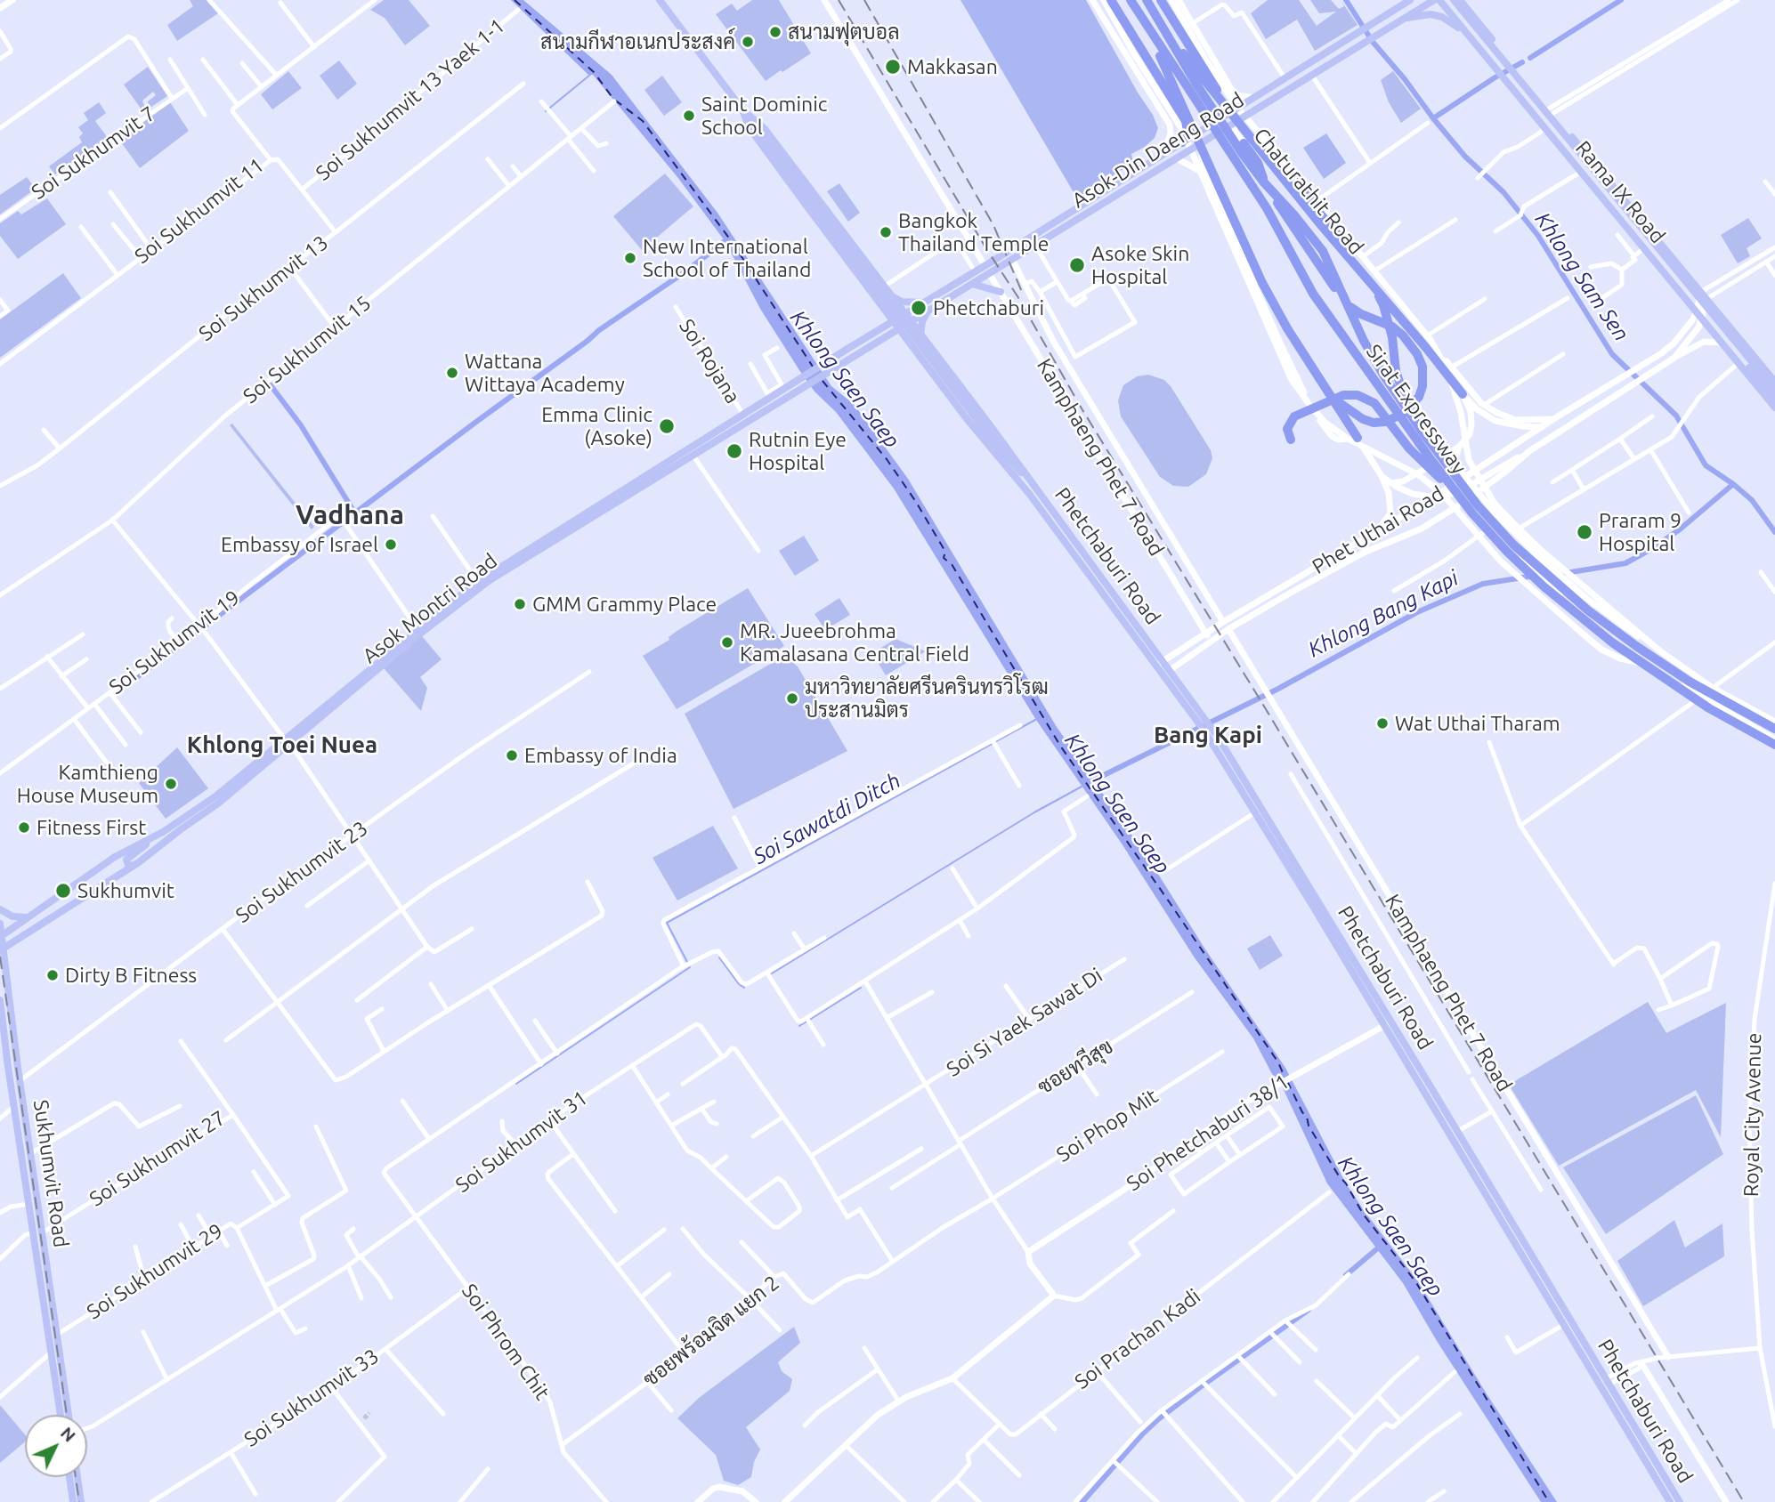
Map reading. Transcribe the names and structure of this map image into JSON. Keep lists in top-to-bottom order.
{
  "streets": {
    "highway": ["Sirat Expressway"],
    "main road": [
      "Asok-Din Daeng Road",
      "Chaturathit Road",
      "Rama IX Road",
      "Kamphaeng Phet 7 Road",
      "Phet Uthai Road",
      "Phetchaburi Road",
      "Asok Montri Road",
      "Soi Phetchaburi 38/1",
      "Sukhumvit Road"
    ],
    "street": [
      "Soi Sukhumvit 13 Yaek 1-1",
      "Soi Sukhumvit 7",
      "Soi Sukhumvit 11",
      "Soi Sukhumvit 13",
      "Soi Sukhumvit 15",
      "Soi Rojana",
      "Soi Sukhumvit 19",
      "Soi Sukhumvit 23",
      "Soi Si Yaek Sawat Di",
      "ซอยทวีสุข",
      "Royal City Avenue",
      "Soi Phop Mit",
      "Soi Sukhumvit 31",
      "Soi Sukhumvit 27",
      "Soi Sukhumvit 29",
      "ซอยพร้อมจิต แยก 2",
      "Soi Prachan Kadi",
      "Soi Phrom Chit",
      "Soi Sukhumvit 33"
    ]
  },
  "crossings": [
    ["Asok-Din Daeng Road", "Chaturathit Road"],
    ["Asok-Din Daeng Road", "Kamphaeng Phet 7 Road"],
    ["Asok-Din Daeng Road", "Phetchaburi Road"],
    ["Asok-Din Daeng Road", "Asok Montri Road"],
    ["Chaturathit Road", "Phet Uthai Road"],
    ["Rama IX Road", "Phet Uthai Road"],
    ["Soi Rojana", "Asok Montri Road"],
    ["Sirat Expressway", "Phet Uthai Road"],
    ["Kamphaeng Phet 7 Road", "Phet Uthai Road"],
    ["Phet Uthai Road", "Phetchaburi Road"],
    ["Phetchaburi Road", "Asok Montri Road"],
    ["Phetchaburi Road", "Soi Phetchaburi 38/1"],
    ["Asok Montri Road", "Sukhumvit Road"],
    ["Soi Sukhumvit 23", "Sukhumvit Road"],
    ["Soi Phop Mit", "ซอยพร้อมจิต แยก 2"],
    ["Soi Sukhumvit 31", "Soi Sukhumvit 29"],
    ["Soi Sukhumvit 31", "Soi Phrom Chit"],
    ["Soi Sukhumvit 27", "Sukhumvit Road"],
    ["Sukhumvit Road", "Soi Sukhumvit 29"],
    ["ซอยพร้อมจิต แยก 2", "Soi Phrom Chit"],
    ["Soi Phrom Chit", "Soi Sukhumvit 33"]
  ],
  "districts": ["Vadhana", "Bang Kapi", "Khlong Toei Nuea"],
  "water": [
    "Khlong Sam Sen",
    "Khlong Saen Saep",
    "Khlong Bang Kapi",
    "Soi Sawatdi Ditch"
  ],
  "places": [
    "สนามฟุตบอล",
    "สนามกีฬาอเนกประสงค์",
    "Makkasan",
    "Saint Dominic School",
    "Bangkok Thailand Temple",
    "New International School of Thailand",
    "Asoke Skin Hospital",
    "Phetchaburi",
    "Wattana Wittaya Academy",
    "Emma Clinic (Asoke)",
    "Rutnin Eye Hospital",
    "Praram 9 Hospital",
    "Embassy of Israel",
    "GMM Grammy Place",
    "MR. Jueebrohma Kamalasana Central Field",
    "มหาวิทยาลัยศรีนครินทรวิโรฒ ประสานมิตร",
    "Wat Uthai Tharam",
    "Embassy of India",
    "Kamthieng House Museum",
    "Fitness First",
    "Sukhumvit",
    "Dirty B Fitness"
  ],
  "north": "top right"
}
